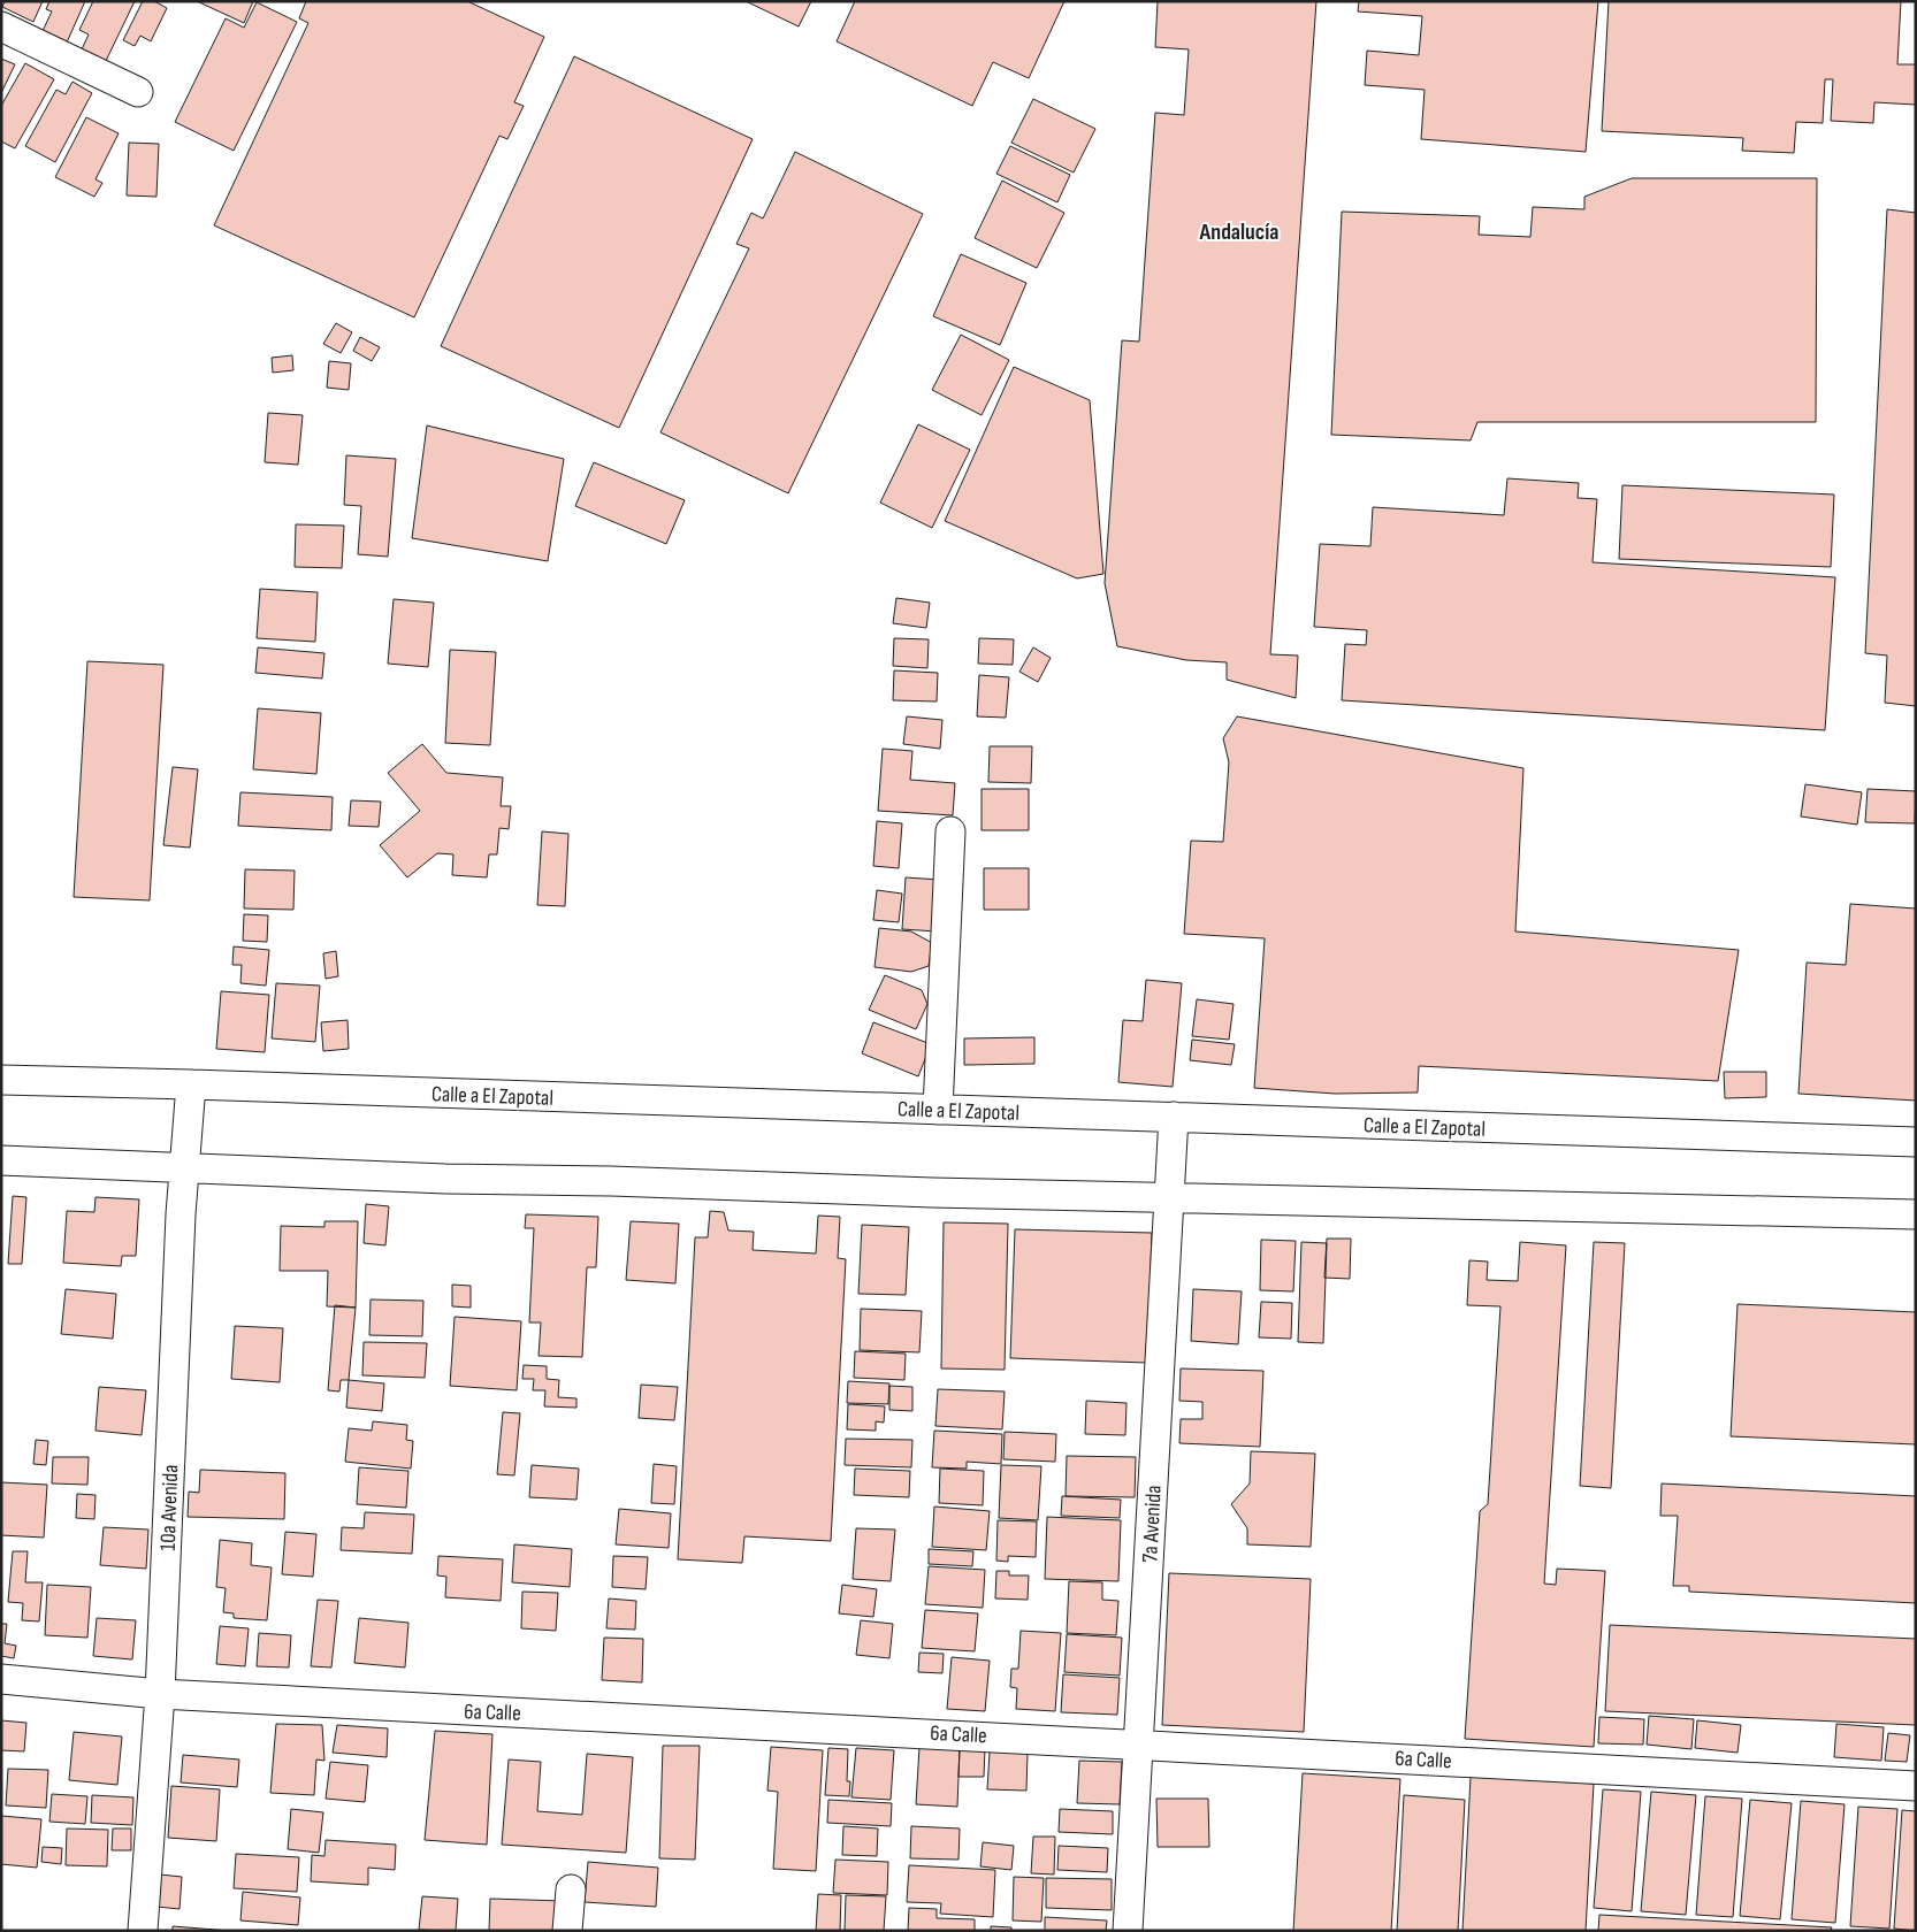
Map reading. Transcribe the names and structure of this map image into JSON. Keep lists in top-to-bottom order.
{
  "streets": {
    "street": [
      "Calle a El Zapotal",
      "10a Avenida",
      "7a Avenida",
      "6a Calle"
    ]
  },
  "crossings": [
    ["Calle a El Zapotal", "10a Avenida"],
    ["Calle a El Zapotal", "7a Avenida"],
    ["10a Avenida", "6a Calle"],
    ["7a Avenida", "6a Calle"]
  ],
  "districts": ["Andalucía"]
}
